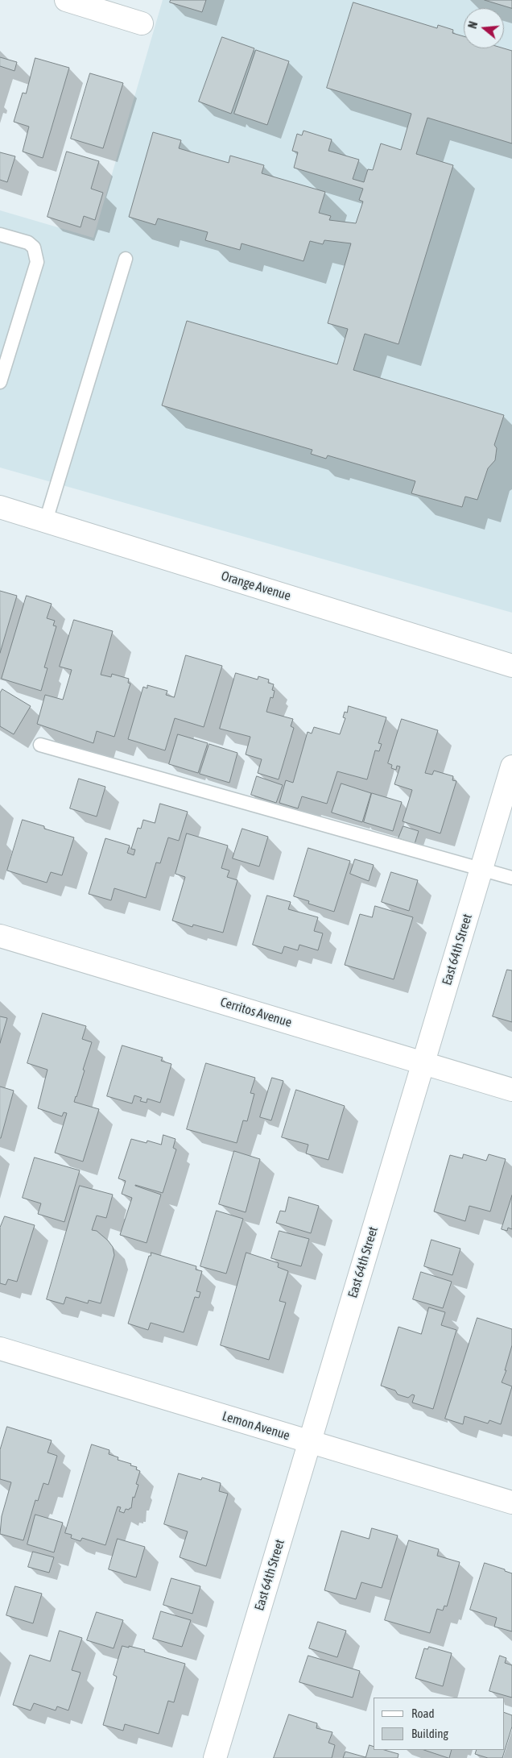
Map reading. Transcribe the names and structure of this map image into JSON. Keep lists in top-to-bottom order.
{
  "streets": {
    "street": [
      "Orange Avenue",
      "East 64th Street",
      "Cerritos Avenue",
      "Lemon Avenue"
    ]
  },
  "crossings": [
    ["East 64th Street", "Cerritos Avenue"],
    ["East 64th Street", "Lemon Avenue"]
  ],
  "legend": ["Road", "Building"],
  "north": "left"
}
